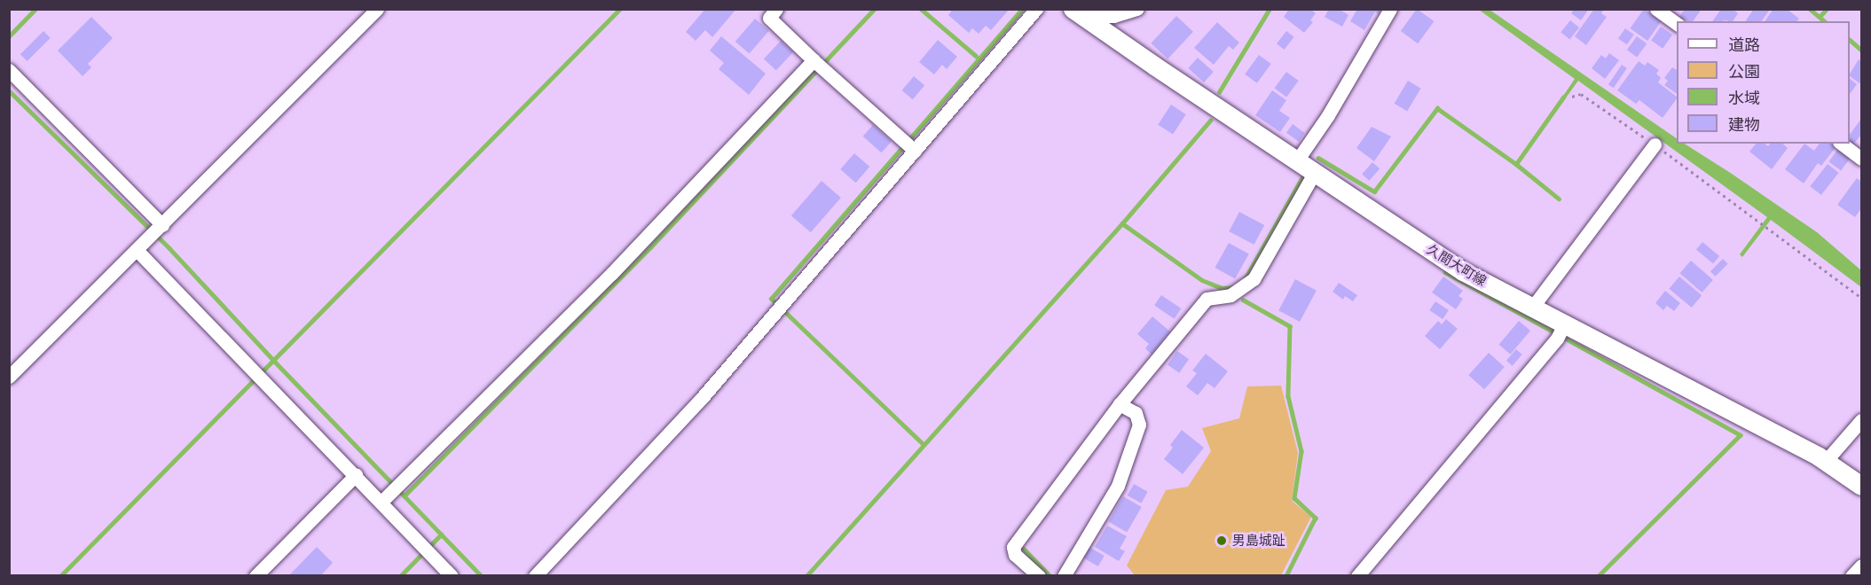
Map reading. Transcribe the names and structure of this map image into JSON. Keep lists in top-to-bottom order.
{
  "streets": {
    "main road": ["久間大町線"]
  },
  "places": ["男島城趾"],
  "legend": [
    "道路",
    "公園",
    "水域",
    "建物"
  ]
}
